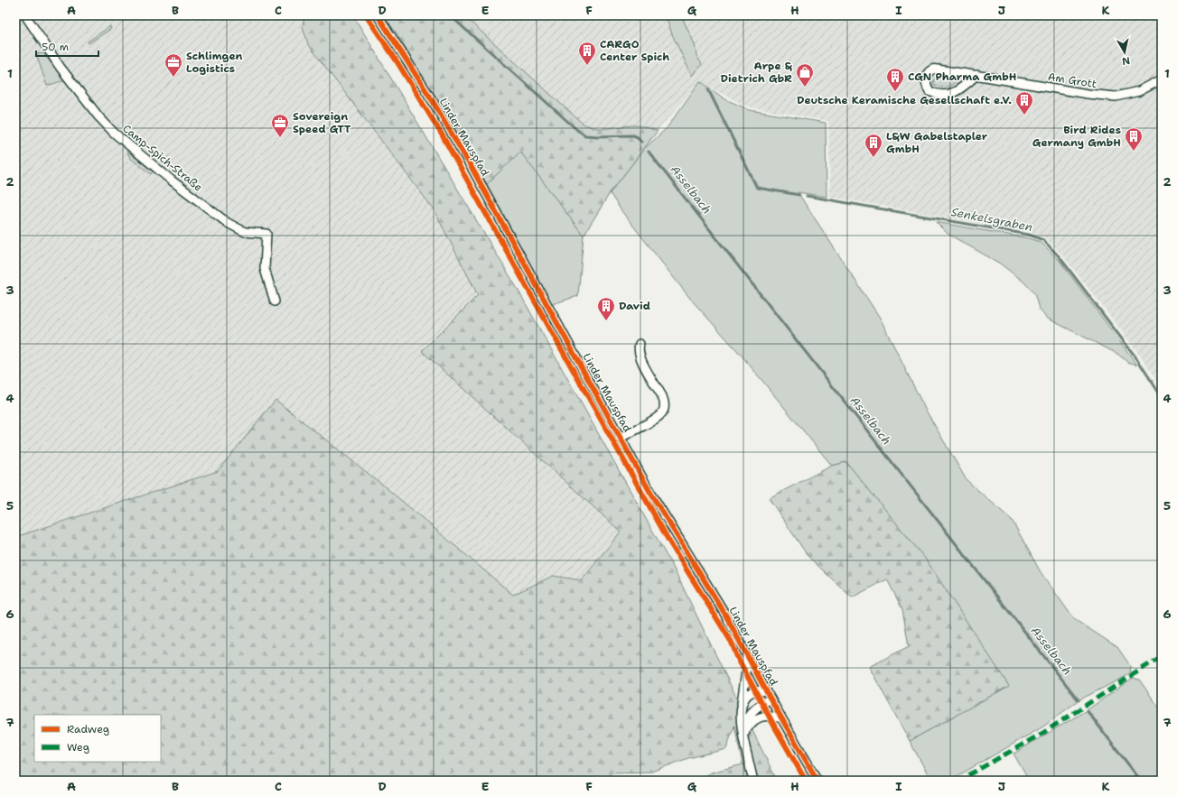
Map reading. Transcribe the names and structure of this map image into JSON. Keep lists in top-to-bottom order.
{
  "streets": {
    "street": ["Am Grott", "Linder Mauspfad", "Camp-Spich-Straße"]
  },
  "water": ["Asselbach", "Senkelsgraben"],
  "places": {
    "building": [
      "CARGO Center Spich",
      "CGN Pharma GmbH",
      "Deutsche Keramische Gesellschaft e.V.",
      "Bird Rides Germany GmbH",
      "L&W Gabelstapler GmbH",
      "David"
    ],
    "office": ["Schlimgen Logistics", "Sovereign Speed GTT"],
    "shop": ["Arpe & Dietrich GbR"]
  },
  "legend": ["Radweg", "Weg"],
  "scale_bar": "50 m",
  "north": "bottom",
  "grid": {
    "columns": [
      "A",
      "B",
      "C",
      "D",
      "E",
      "F",
      "G",
      "H",
      "I",
      "J",
      "K"
    ],
    "rows": [
      "1",
      "2",
      "3",
      "4",
      "5",
      "6",
      "7"
    ]
  }
}
